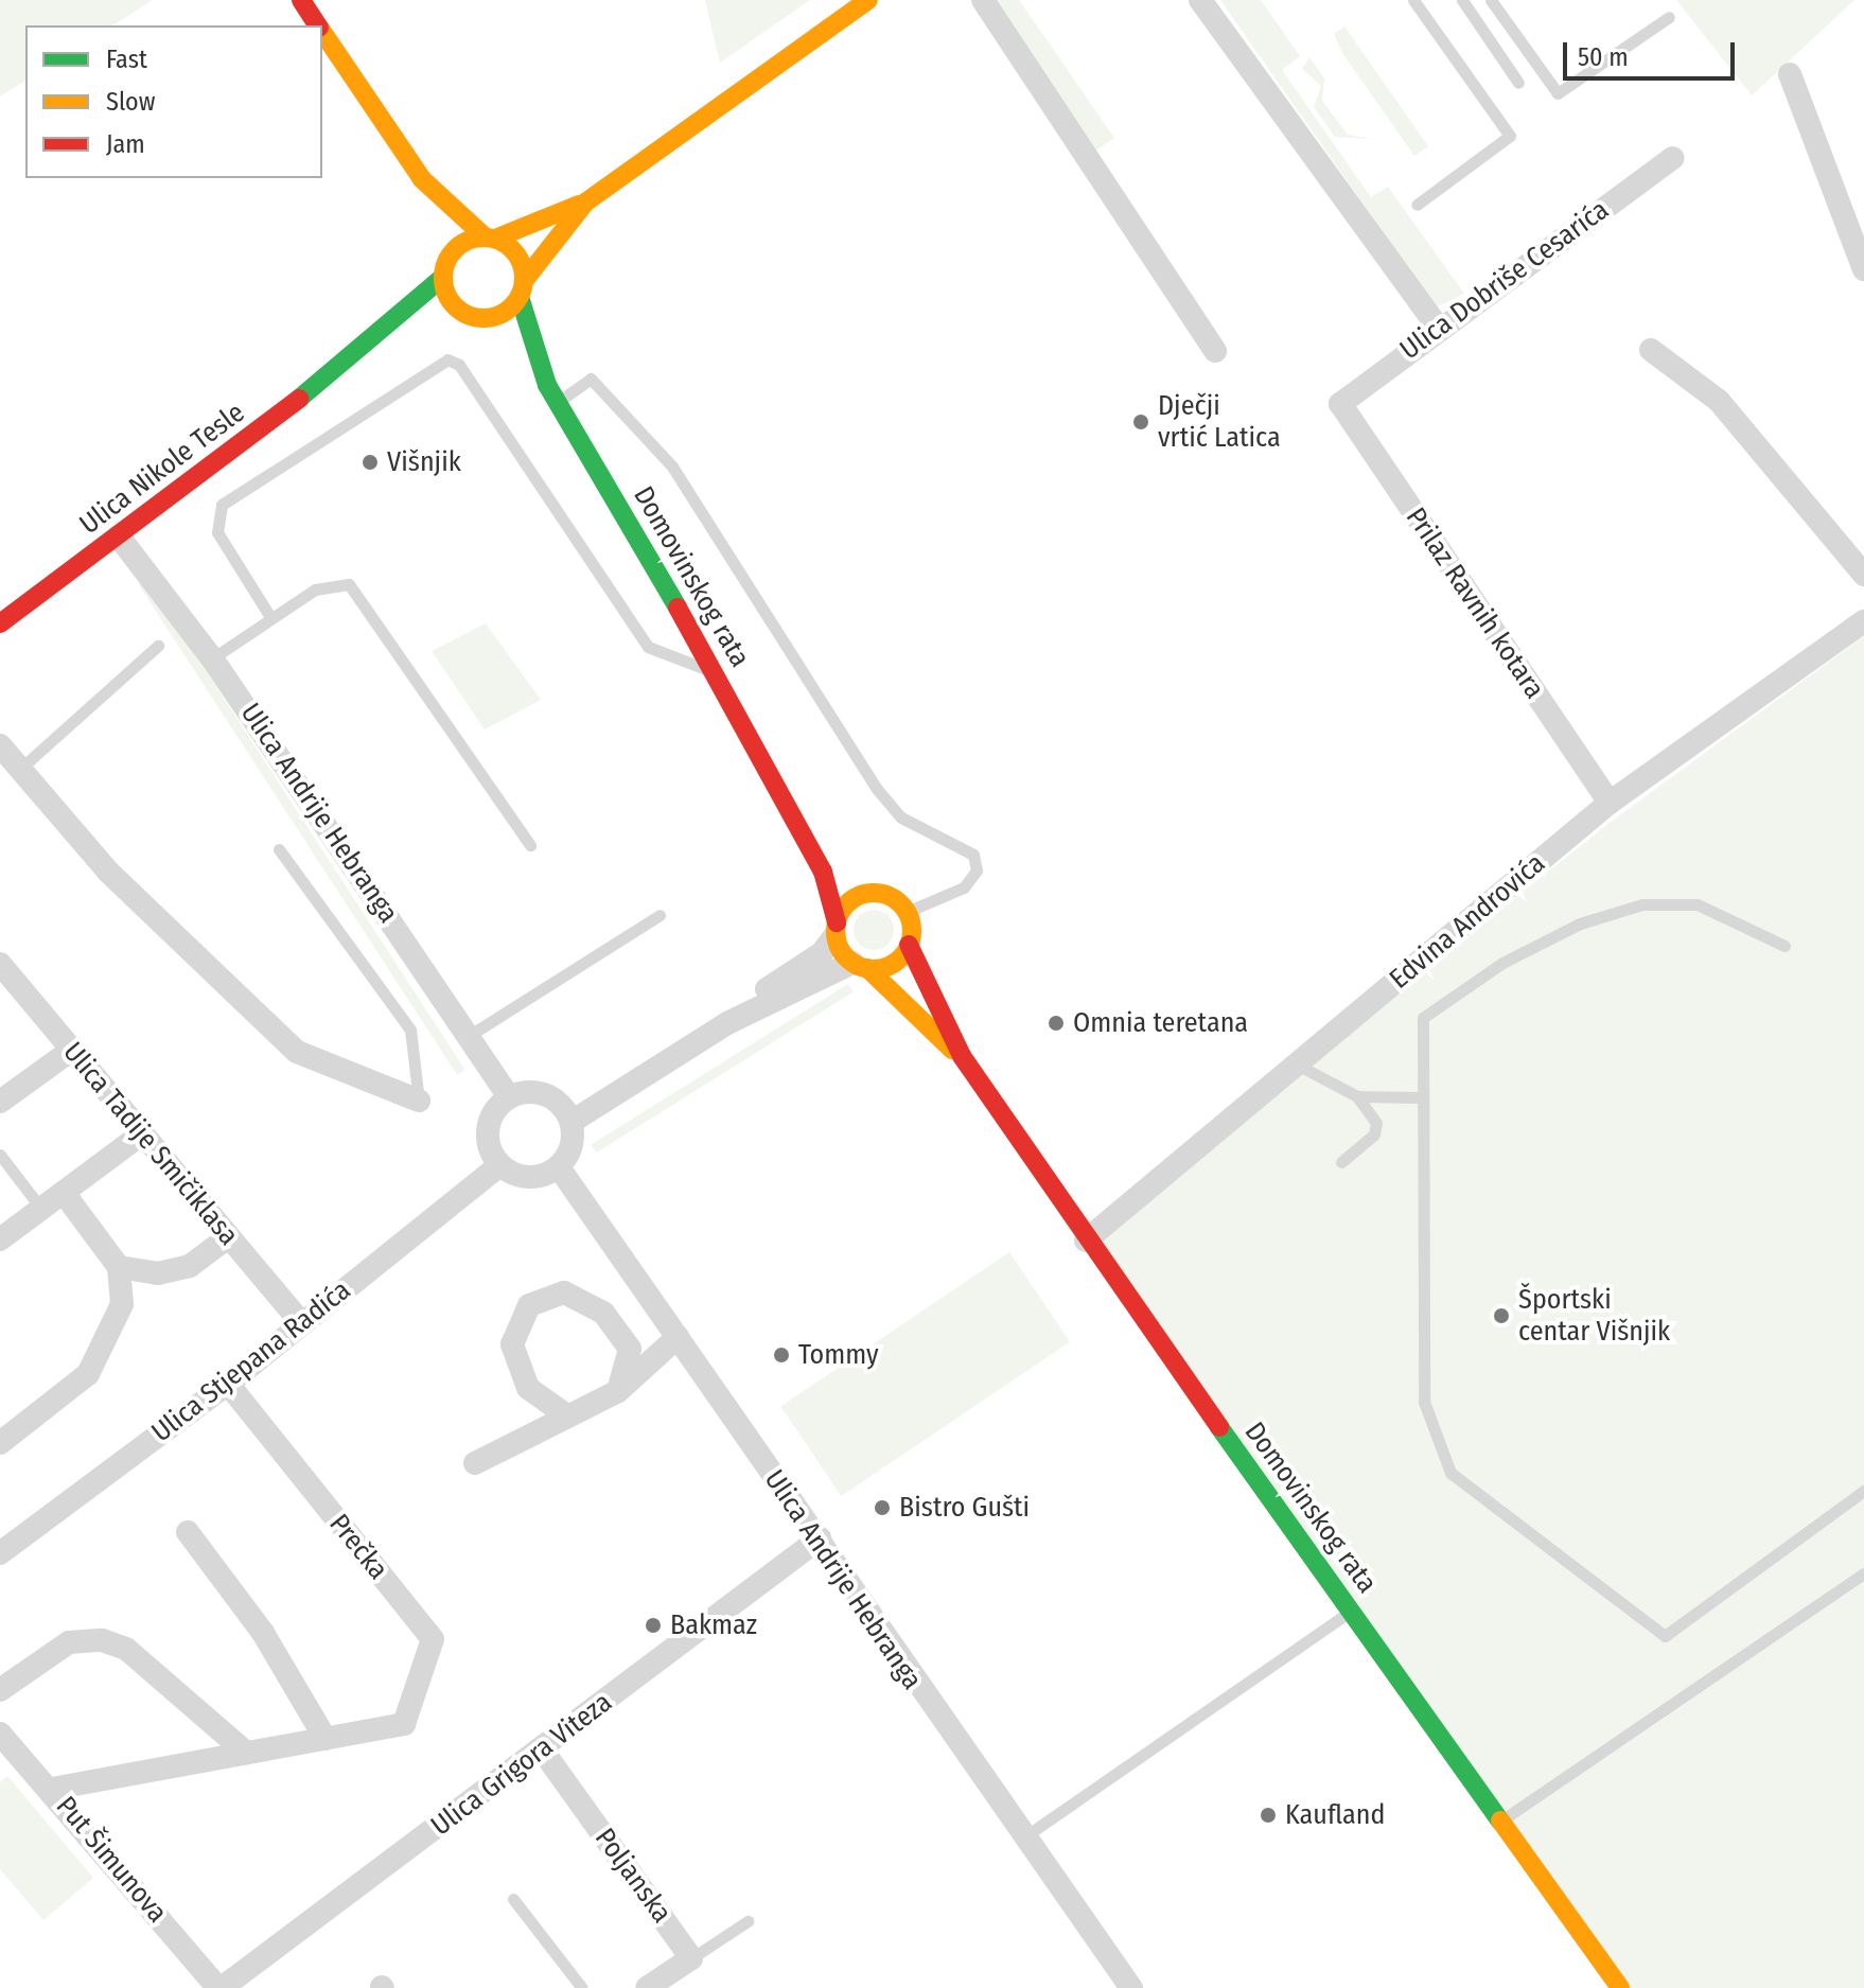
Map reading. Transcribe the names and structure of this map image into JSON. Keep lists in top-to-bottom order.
{
  "streets": {
    "main road": ["Ulica Nikole Tesle", "Domovinskog rata"],
    "street": [
      "Ulica Dobriše Cesarića",
      "Prilaz Ravnih kotara",
      "Ulica Andrije Hebranga",
      "Edvina Androvića",
      "Ulica Tadije Smičiklasa",
      "Ulica Stjepana Radića",
      "Prečka",
      "Ulica Grigora Viteza",
      "Put Šimunova",
      "Poljanska"
    ]
  },
  "crossings": [
    ["Ulica Dobriše Cesarića", "Prilaz Ravnih kotara"],
    ["Ulica Nikole Tesle", "Domovinskog rata"],
    ["Ulica Nikole Tesle", "Ulica Andrije Hebranga"],
    ["Domovinskog rata", "Edvina Androvića"],
    ["Prilaz Ravnih kotara", "Edvina Androvića"],
    ["Ulica Andrije Hebranga", "Ulica Stjepana Radića"],
    ["Ulica Andrije Hebranga", "Ulica Grigora Viteza"],
    ["Ulica Tadije Smičiklasa", "Ulica Stjepana Radića"],
    ["Ulica Stjepana Radića", "Prečka"],
    ["Ulica Grigora Viteza", "Put Šimunova"],
    ["Ulica Grigora Viteza", "Poljanska"]
  ],
  "places": [
    "Dječji vrtić Latica",
    "Višnjik",
    "Omnia teretana",
    "Športski centar Višnjik",
    "Tommy",
    "Bistro Gušti",
    "Bakmaz",
    "Kaufland"
  ],
  "legend": ["Fast", "Slow", "Jam"],
  "scale_bar": "50 m"
}
